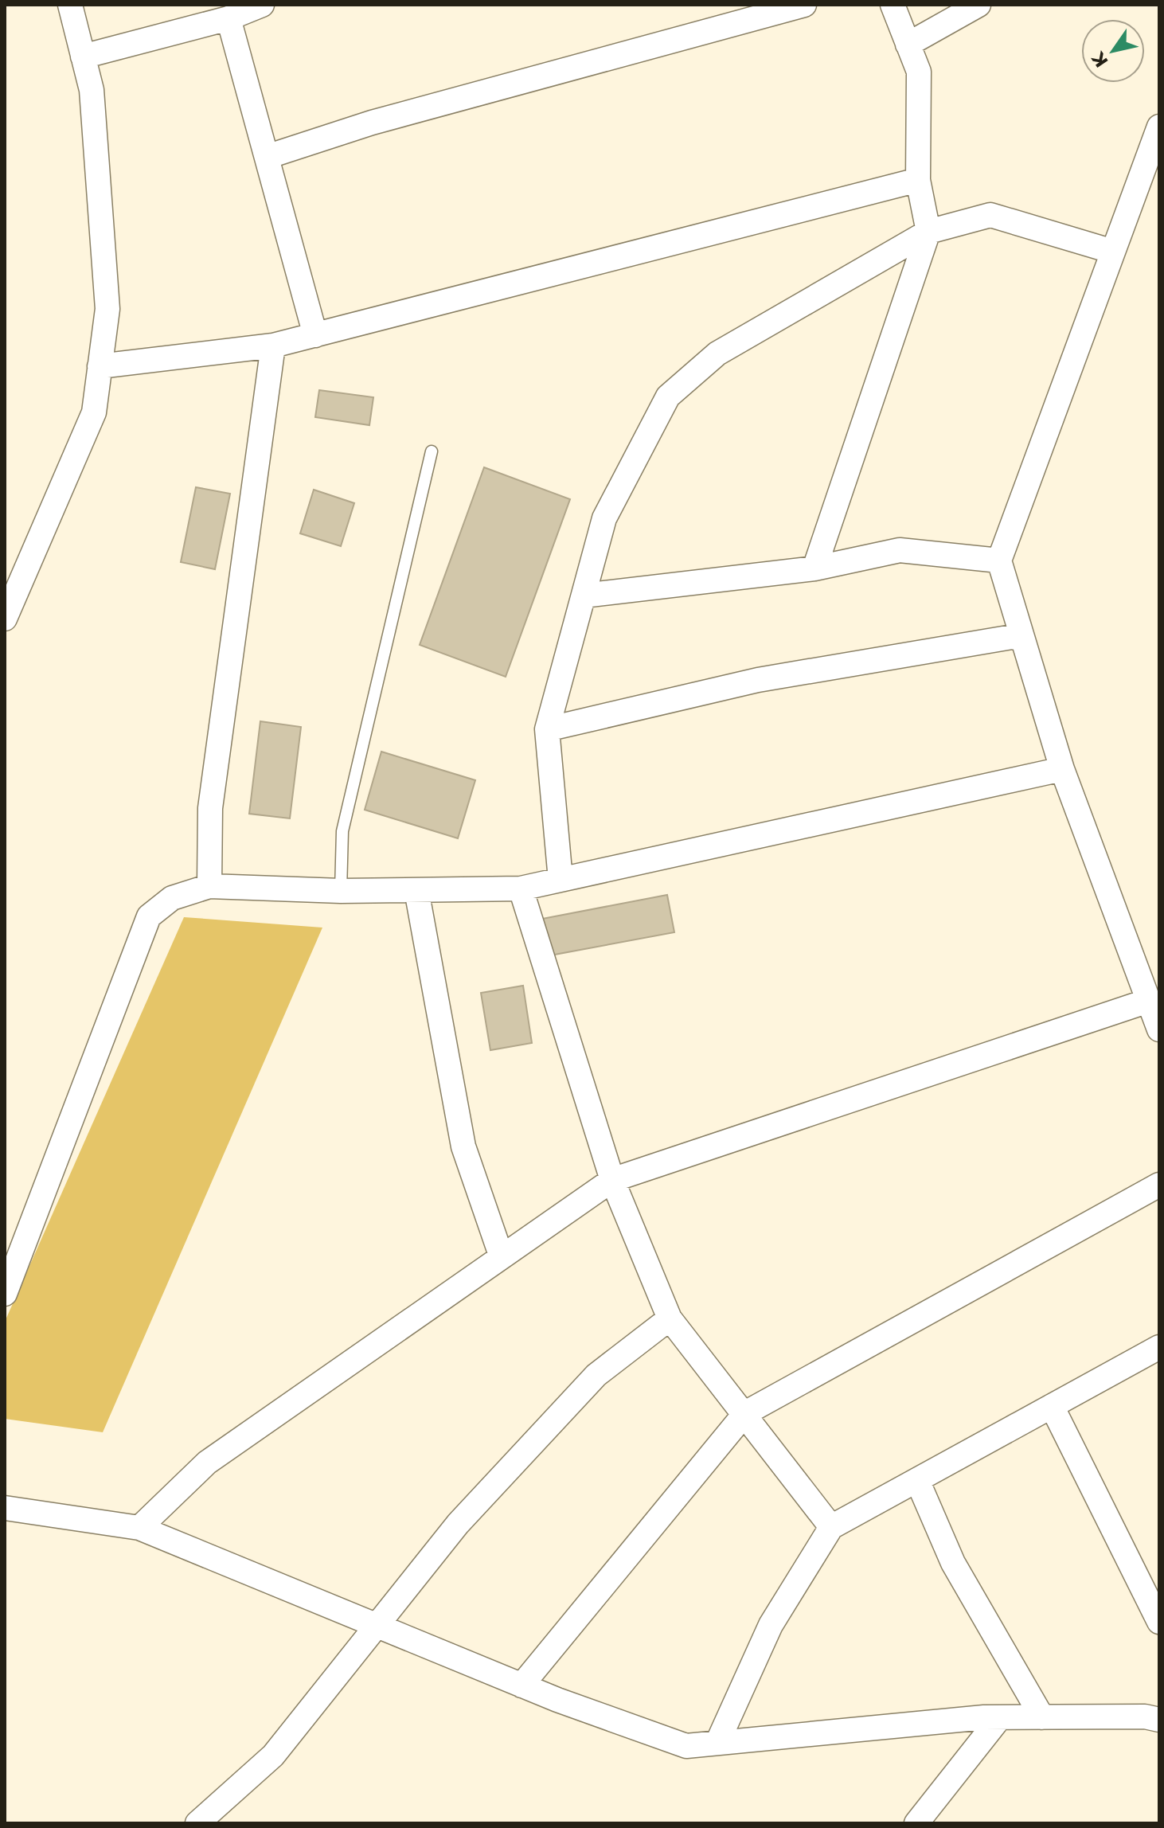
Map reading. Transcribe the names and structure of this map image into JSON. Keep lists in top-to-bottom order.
{
  "north": "bottom left"
}
